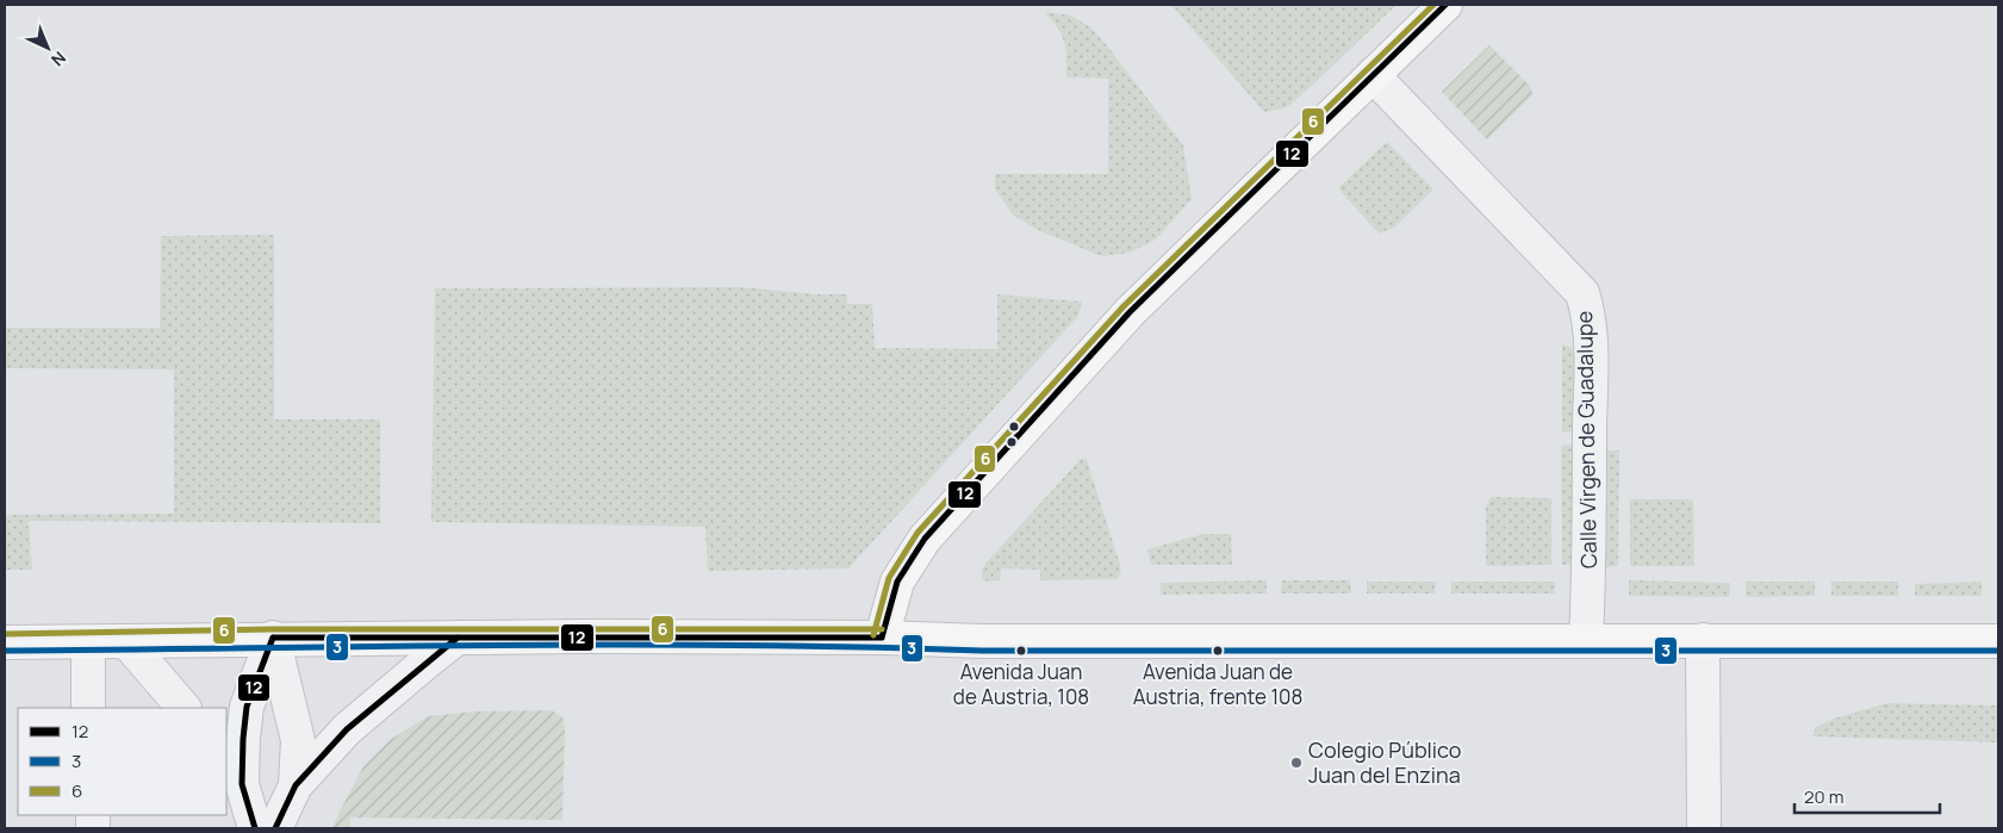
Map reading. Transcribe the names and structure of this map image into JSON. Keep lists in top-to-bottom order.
{
  "streets": {
    "street": ["Calle Virgen de Guadalupe"]
  },
  "places": ["Avenida Juan de Austria, 108", "Avenida Juan de Austria, frente 108", "Colegio Público Juan del Enzina"],
  "lines": ["transit line 12", "transit line 6", "transit line 3"],
  "legend": ["12", "3", "6"],
  "scale_bar": "20 m",
  "north": "bottom right"
}
